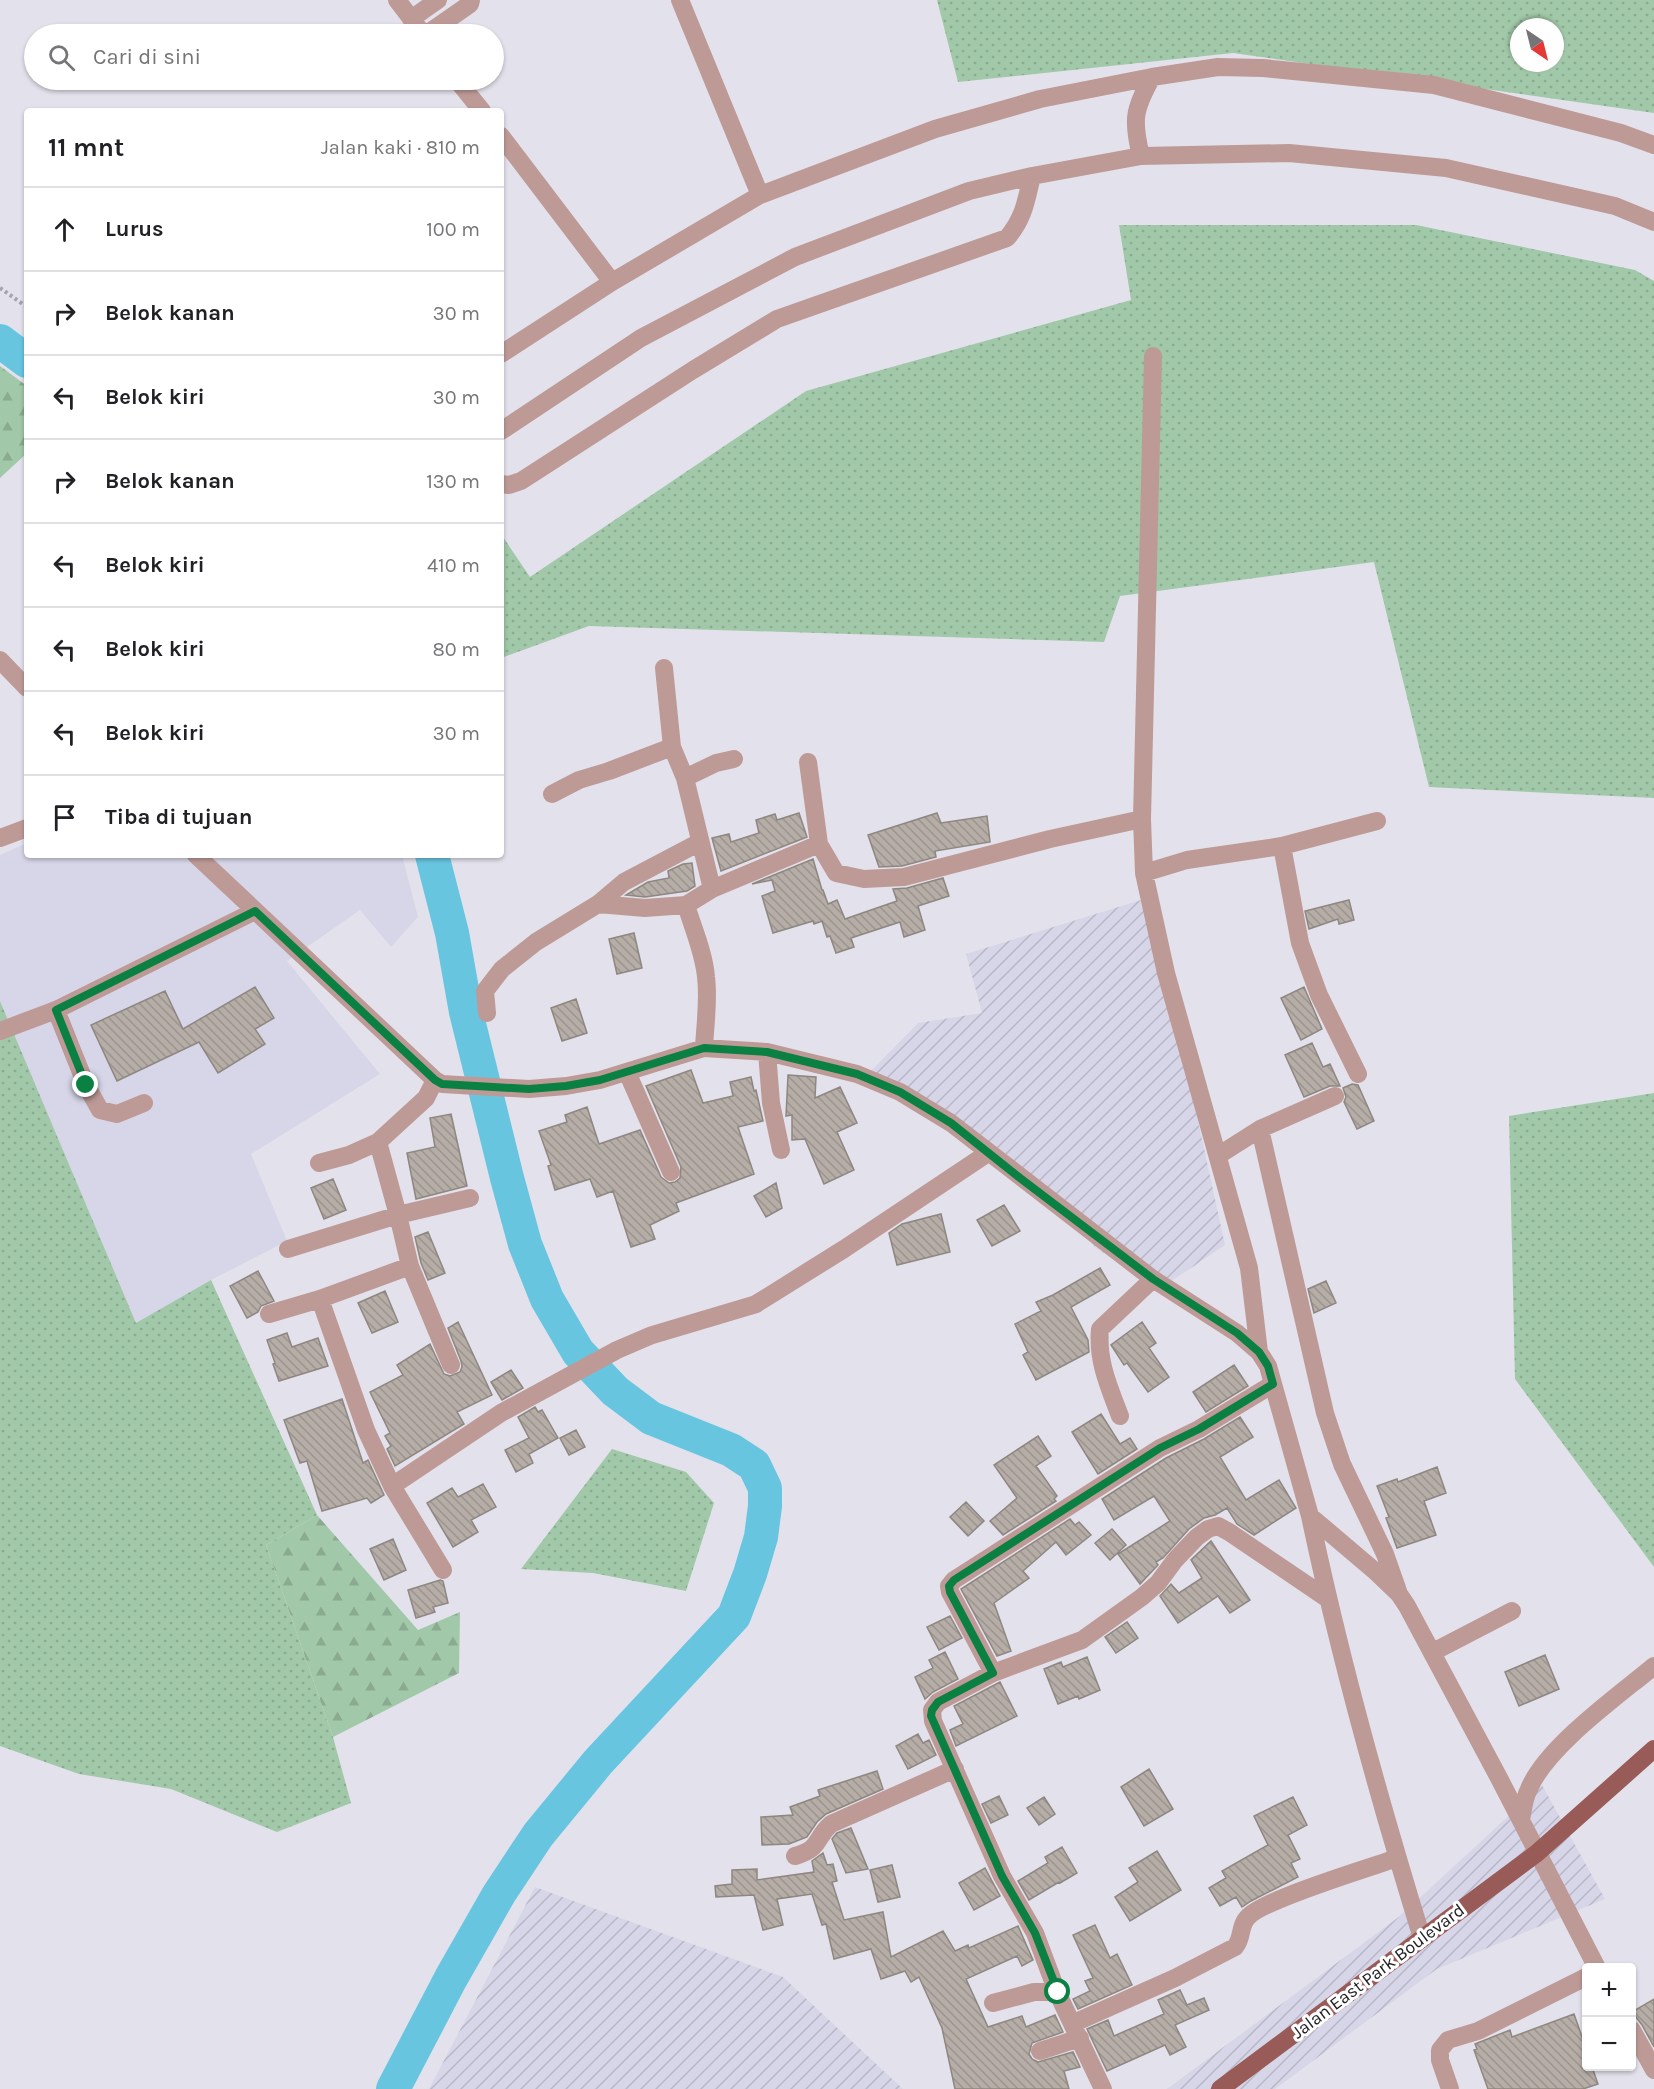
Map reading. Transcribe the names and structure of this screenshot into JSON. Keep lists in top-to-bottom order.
{
  "streets": {
    "main road": ["Jalan East Park Boulevard"]
  },
  "north": "bottom right",
  "page": {
    "search": "Cari di sini",
    "heading": ["11 mnt", "Jalan kaki · 810 m"],
    "list": [
      ["Lurus", "100 m"],
      ["Belok kanan", "30 m"],
      ["Belok kiri", "30 m"],
      ["Belok kanan", "130 m"],
      ["Belok kiri", "410 m"],
      ["Belok kiri", "80 m"],
      ["Belok kiri", "30 m"],
      "Tiba di tujuan"
    ],
    "map_buttons": ["+", "−"]
  }
}
